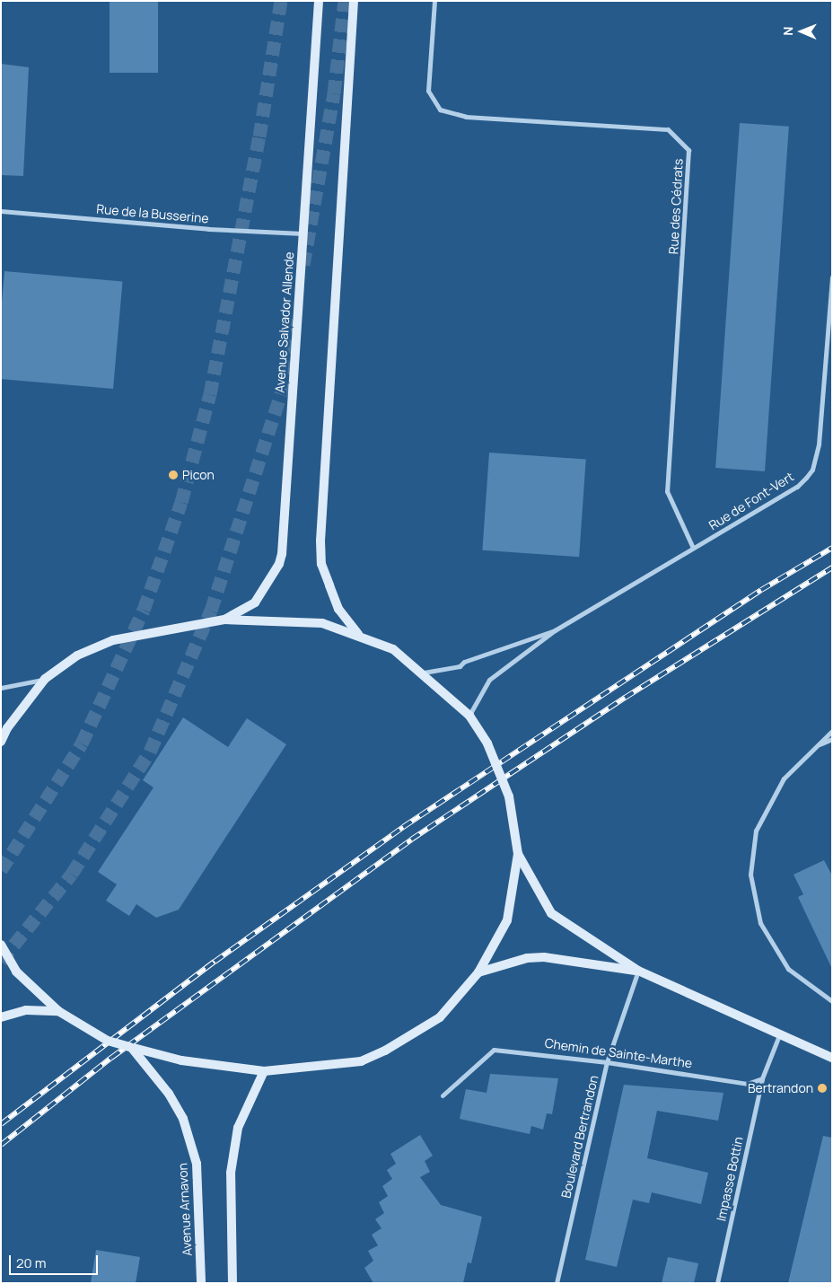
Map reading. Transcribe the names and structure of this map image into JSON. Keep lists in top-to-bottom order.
{
  "streets": {
    "main road": ["Avenue Salvador Allende", "Avenue Arnavon"],
    "street": [
      "Rue des Cédrats",
      "Rue de la Busserine",
      "Rue de Font-Vert",
      "Chemin de Sainte-Marthe",
      "Boulevard Bertrandon",
      "Impasse Bottin"
    ]
  },
  "crossings": [
    ["Rue des Cédrats", "Rue de Font-Vert"],
    ["Rue de la Busserine", "Avenue Salvador Allende"],
    ["Chemin de Sainte-Marthe", "Boulevard Bertrandon"],
    ["Chemin de Sainte-Marthe", "Impasse Bottin"]
  ],
  "places": ["Picon", "Bertrandon"],
  "scale_bar": "20 m",
  "north": "left"
}
